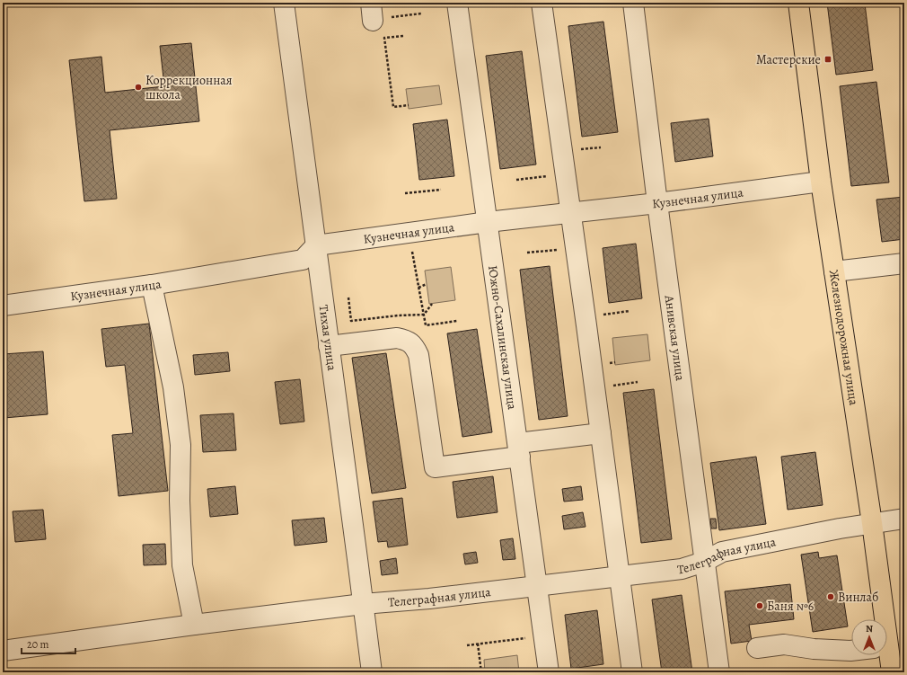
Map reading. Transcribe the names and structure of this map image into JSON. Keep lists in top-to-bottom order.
{
  "streets": {
    "main road": ["Железнодорожная улица"],
    "street": [
      "Кузнечная улица",
      "Тихая улица",
      "Южно-Сахалинская улица",
      "Анивская улица",
      "Телеграфная улица"
    ]
  },
  "crossings": [
    ["Кузнечная улица", "Тихая улица"],
    ["Кузнечная улица", "Южно-Сахалинская улица"],
    ["Кузнечная улица", "Анивская улица"],
    ["Кузнечная улица", "Железнодорожная улица"],
    ["Тихая улица", "Телеграфная улица"],
    ["Южно-Сахалинская улица", "Телеграфная улица"],
    ["Анивская улица", "Телеграфная улица"],
    ["Железнодорожная улица", "Телеграфная улица"]
  ],
  "places": {
    "transit": ["Мастерские"],
    "other": ["Коррекционная школа", "Винлаб", "Баня №6"]
  },
  "scale_bar": "20 m",
  "north": "top"
}
